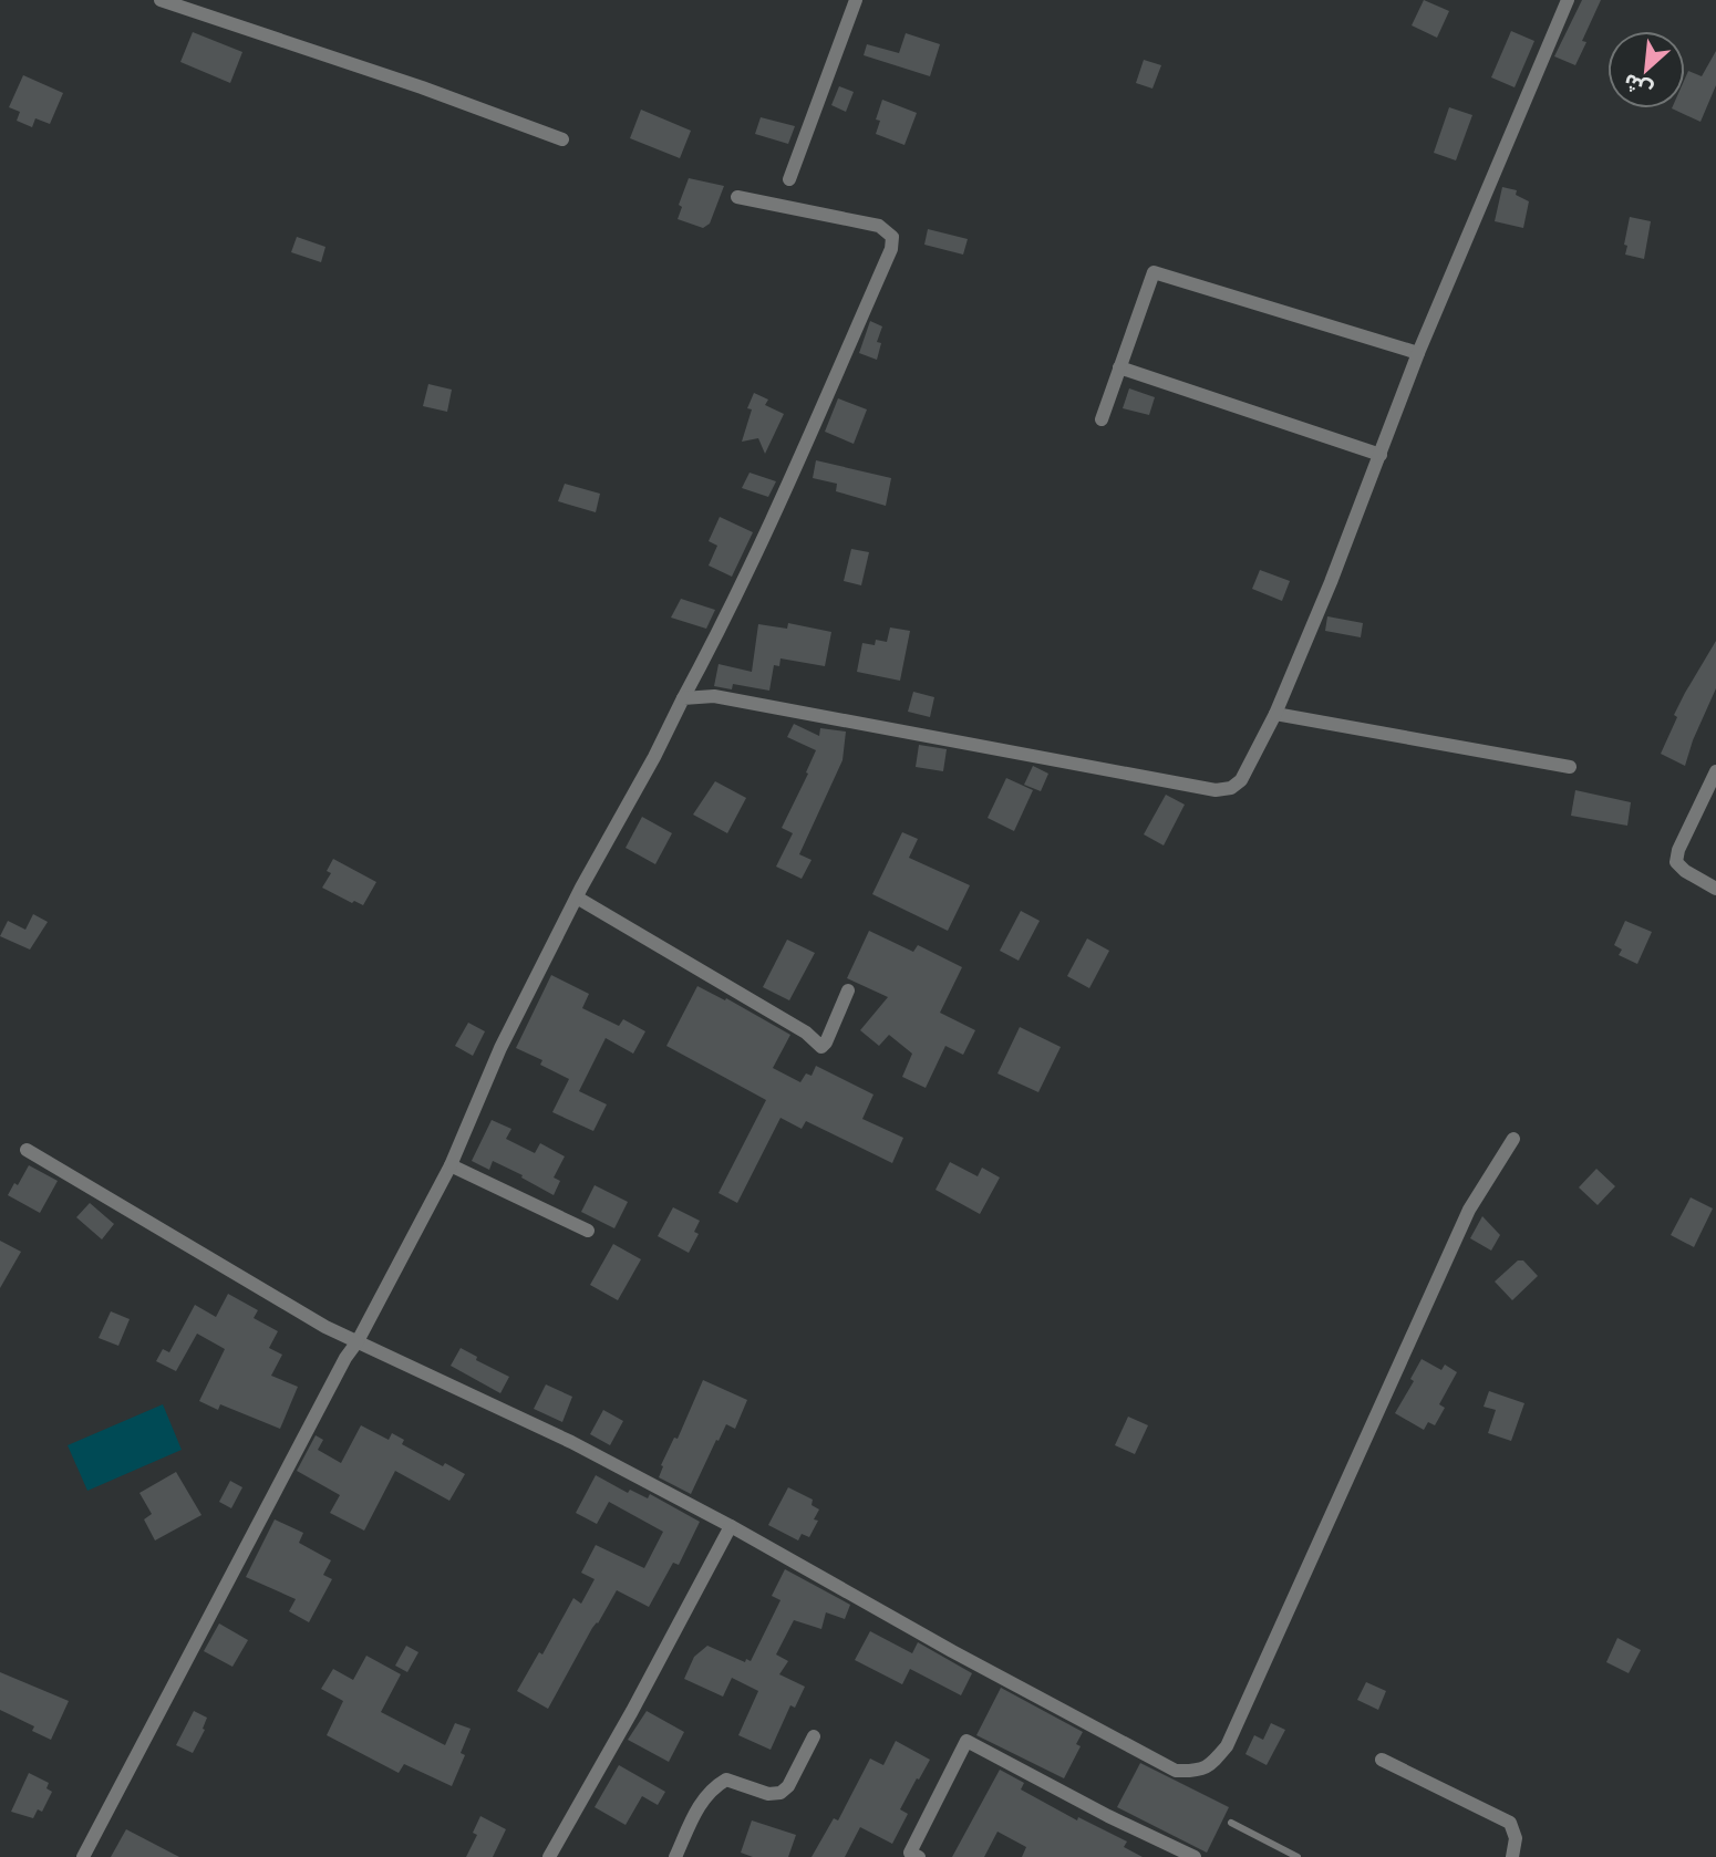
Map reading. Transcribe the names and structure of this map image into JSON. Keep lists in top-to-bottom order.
{
  "north": "bottom left"
}
